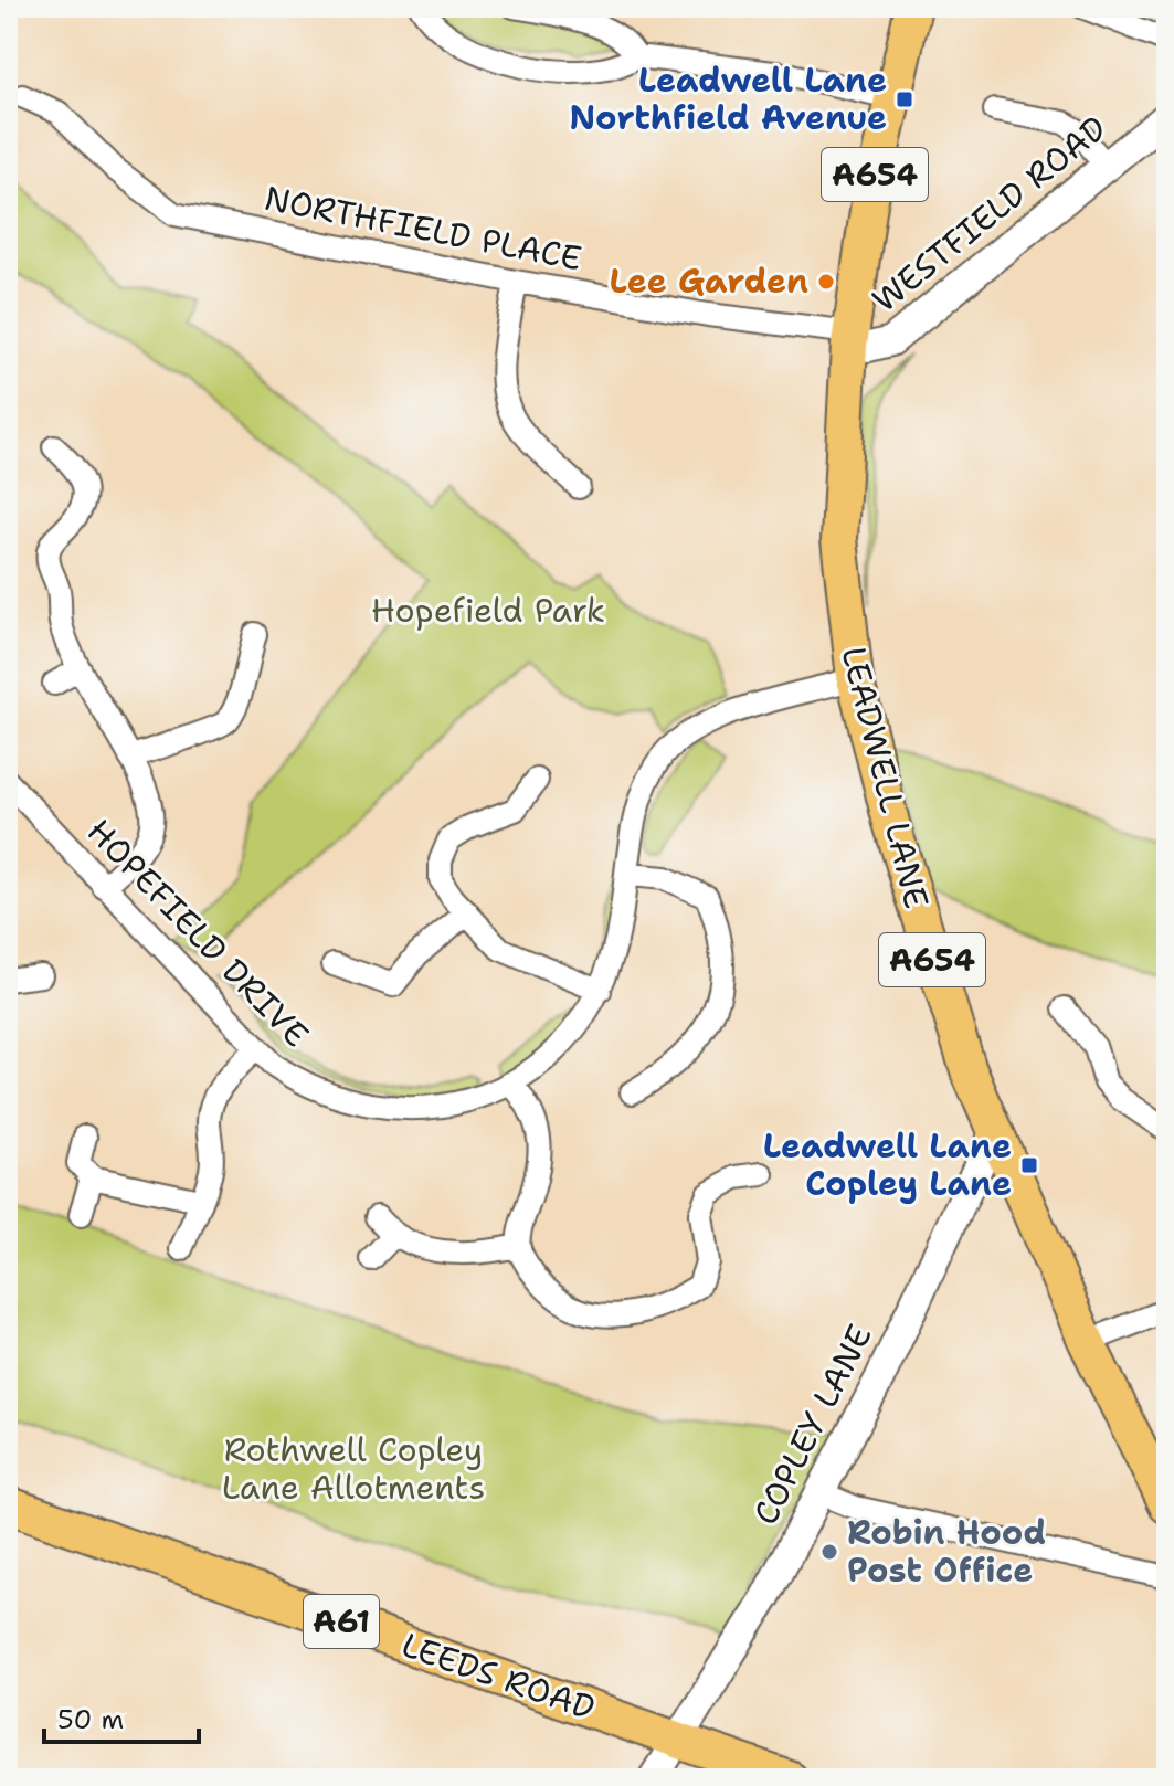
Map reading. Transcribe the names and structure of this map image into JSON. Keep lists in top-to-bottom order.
{
  "streets": {
    "main road": [
      "A654",
      "LEADWELL LANE",
      "A61",
      "LEEDS ROAD"
    ],
    "street": [
      "WESTFIELD ROAD",
      "NORTHFIELD PLACE",
      "HOPEFIELD DRIVE",
      "COPLEY LANE"
    ]
  },
  "crossings": [
    ["WESTFIELD ROAD", "NORTHFIELD PLACE"],
    ["WESTFIELD ROAD", "LEADWELL LANE"],
    ["NORTHFIELD PLACE", "LEADWELL LANE"],
    ["LEADWELL LANE", "HOPEFIELD DRIVE"],
    ["LEADWELL LANE", "COPLEY LANE"],
    ["COPLEY LANE", "LEEDS ROAD"]
  ],
  "parks": ["Hopefield Park", "Rothwell Copley Lane Allotments"],
  "places": {
    "transit": ["Leadwell Lane Northfield Avenue", "Leadwell Lane Copley Lane"],
    "other": ["Lee Garden", "Robin Hood Post Office"]
  },
  "scale_bar": "50 m"
}
